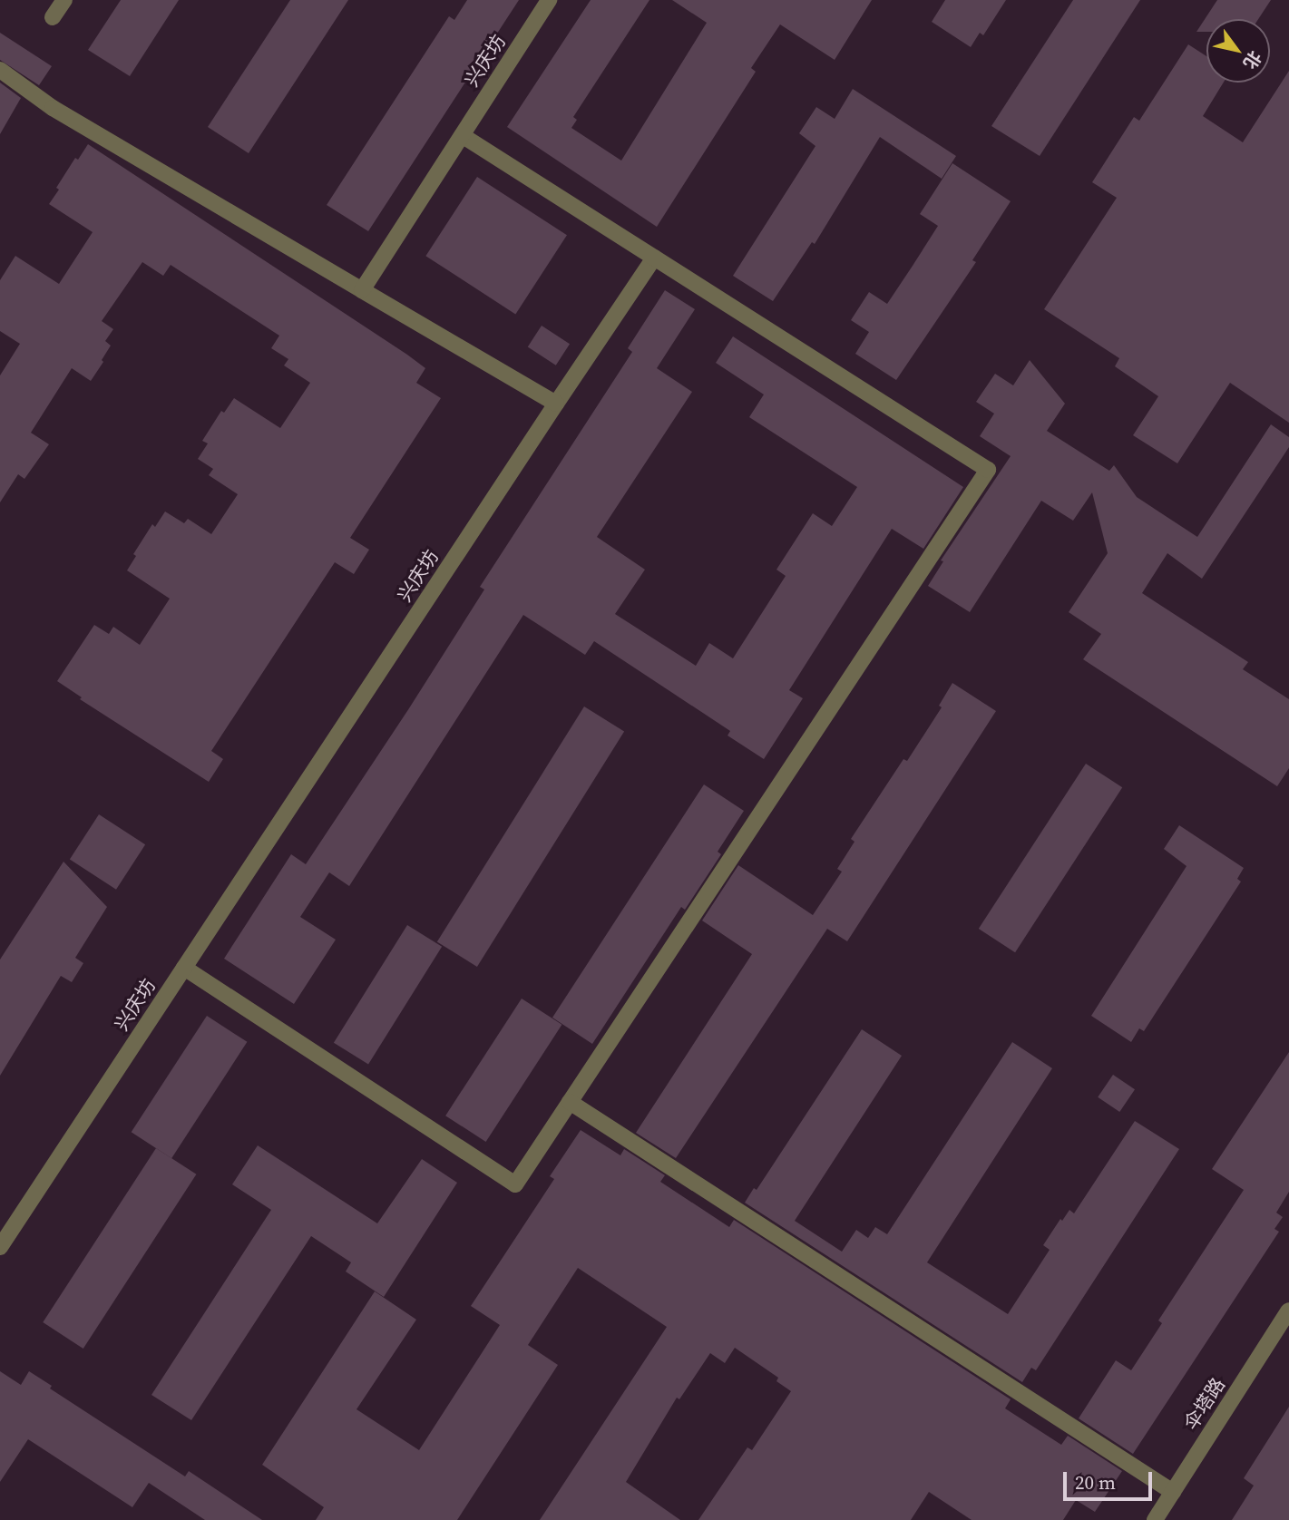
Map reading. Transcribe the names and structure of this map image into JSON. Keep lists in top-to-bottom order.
{
  "streets": {
    "street": ["兴庆坊", "伞塔路"]
  },
  "scale_bar": "20 m",
  "north": "bottom right"
}
